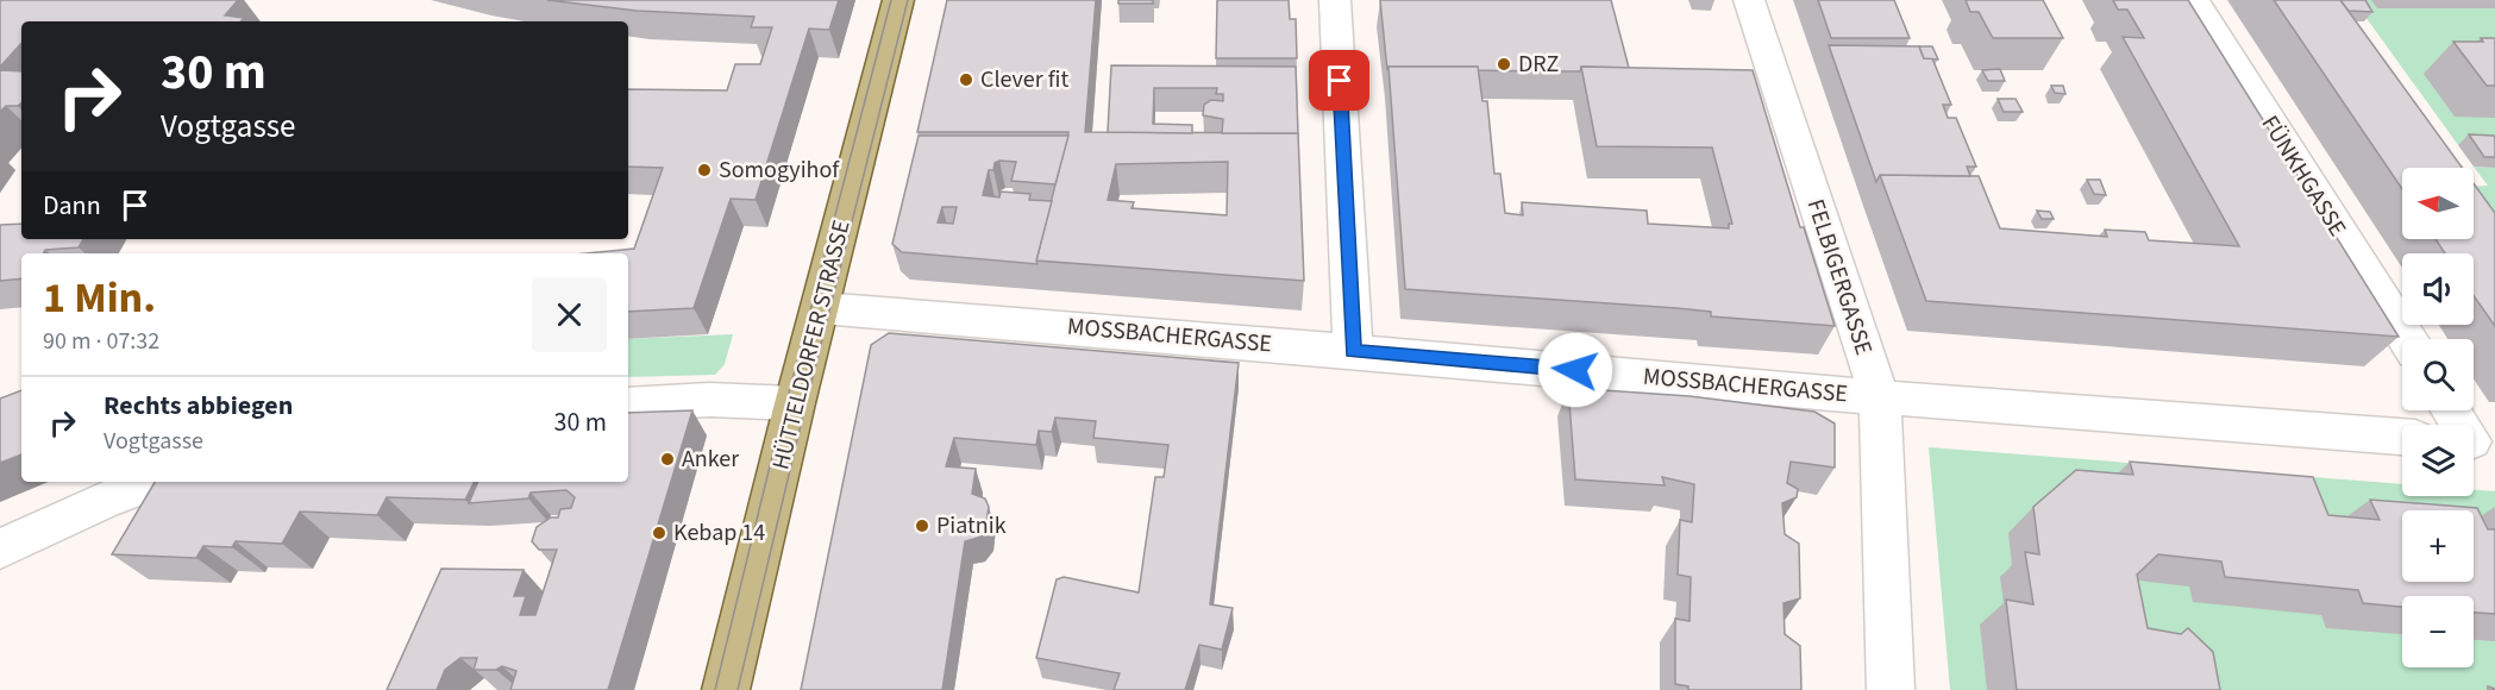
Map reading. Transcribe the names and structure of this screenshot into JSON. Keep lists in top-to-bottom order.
{
  "streets": {
    "main road": ["HÜTTELDORFER STRASSE"],
    "street": ["FÜNKHGASSE", "FELBIGERGASSE", "MOSSBACHERGASSE"]
  },
  "crossings": [
    ["FELBIGERGASSE", "MOSSBACHERGASSE"],
    ["MOSSBACHERGASSE", "HÜTTELDORFER STRASSE"]
  ],
  "places": [
    "DRZ",
    "Clever fit",
    "Somogyihof",
    "Anker",
    "Piatnik",
    "Kebap 14"
  ],
  "north": "left",
  "page": {
    "turn": ["30 m", "Vogtgasse"],
    "map_buttons": ["+", "−"],
    "then": "Dann",
    "heading": ["1 Min.", "90 m · 07:32"],
    "list": [
      {
        "name": "Rechts abbiegen",
        "note": "Vogtgasse",
        "value": "30 m"
      }
    ]
  }
}
